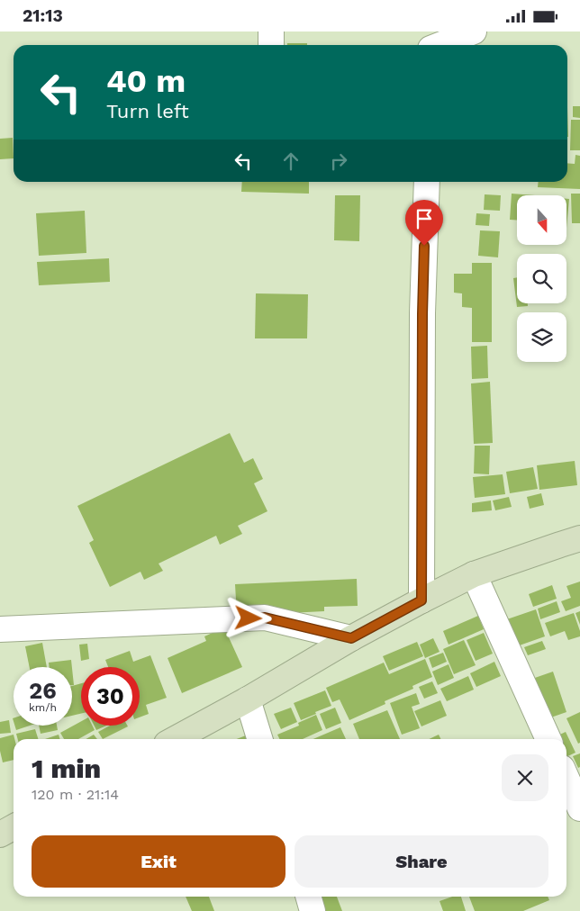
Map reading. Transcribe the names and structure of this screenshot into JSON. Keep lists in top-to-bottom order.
{
  "north": "bottom",
  "page": {
    "status": "21:13",
    "turn": ["40 m", "Turn left"],
    "speed": "26 km/h",
    "limit": "30",
    "heading": ["1 min", "120 m · 21:14"],
    "buttons": ["Exit", "Share"]
  }
}
